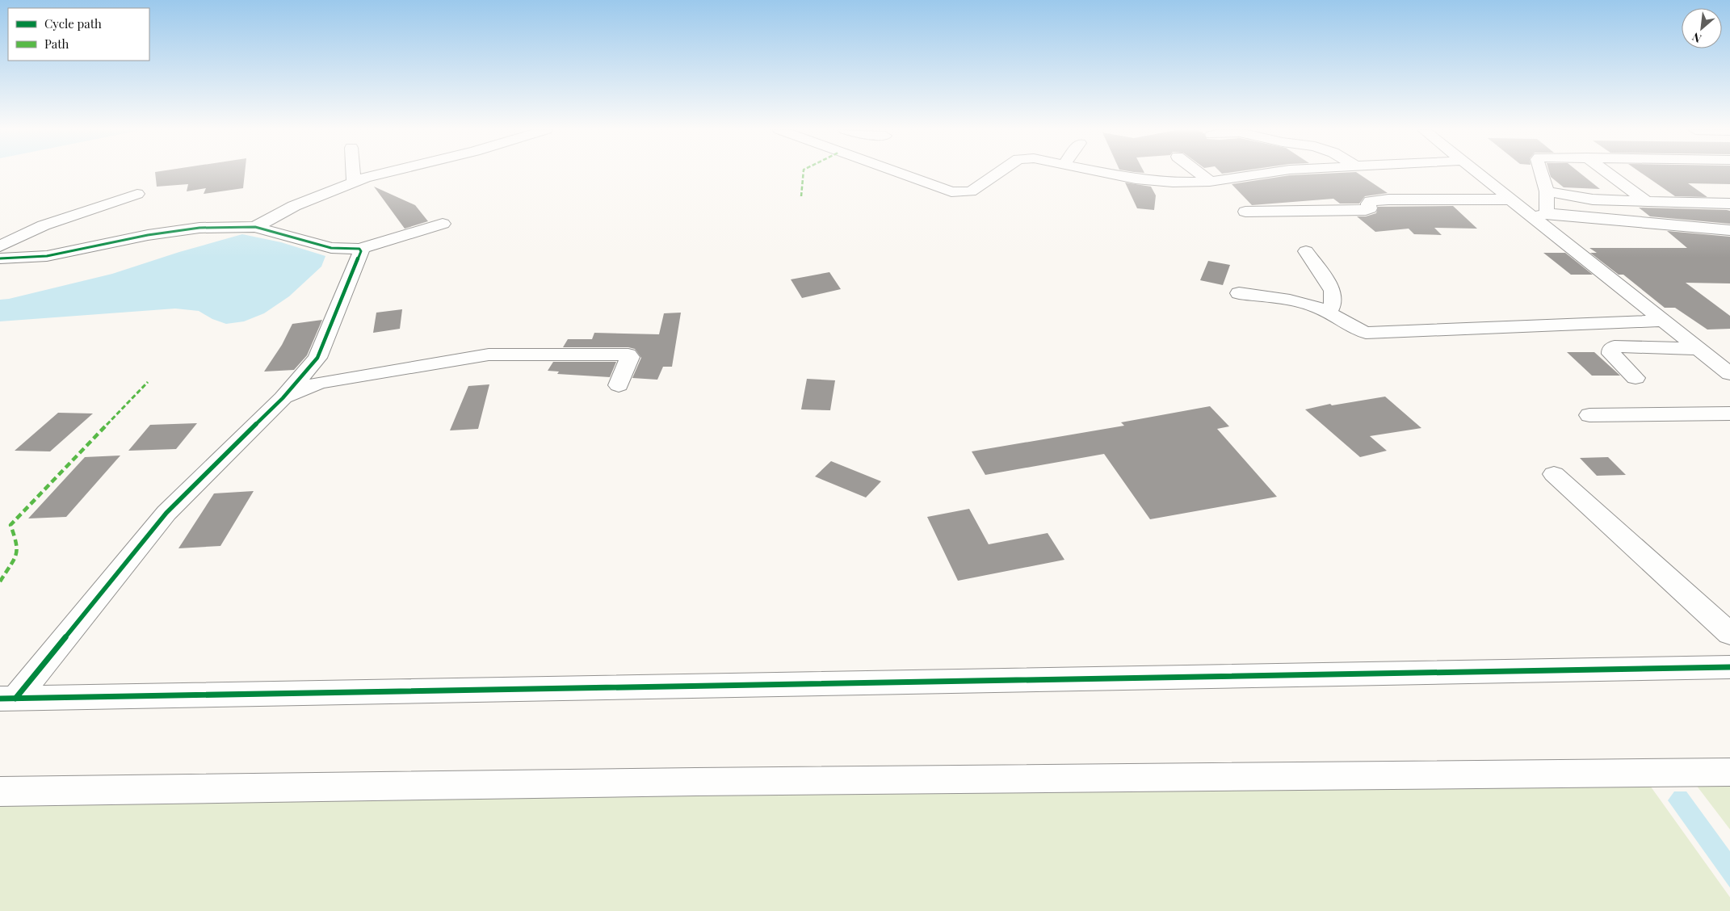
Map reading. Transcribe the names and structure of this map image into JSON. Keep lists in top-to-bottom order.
{
  "legend": ["Cycle path", "Path"],
  "north": "bottom left"
}
